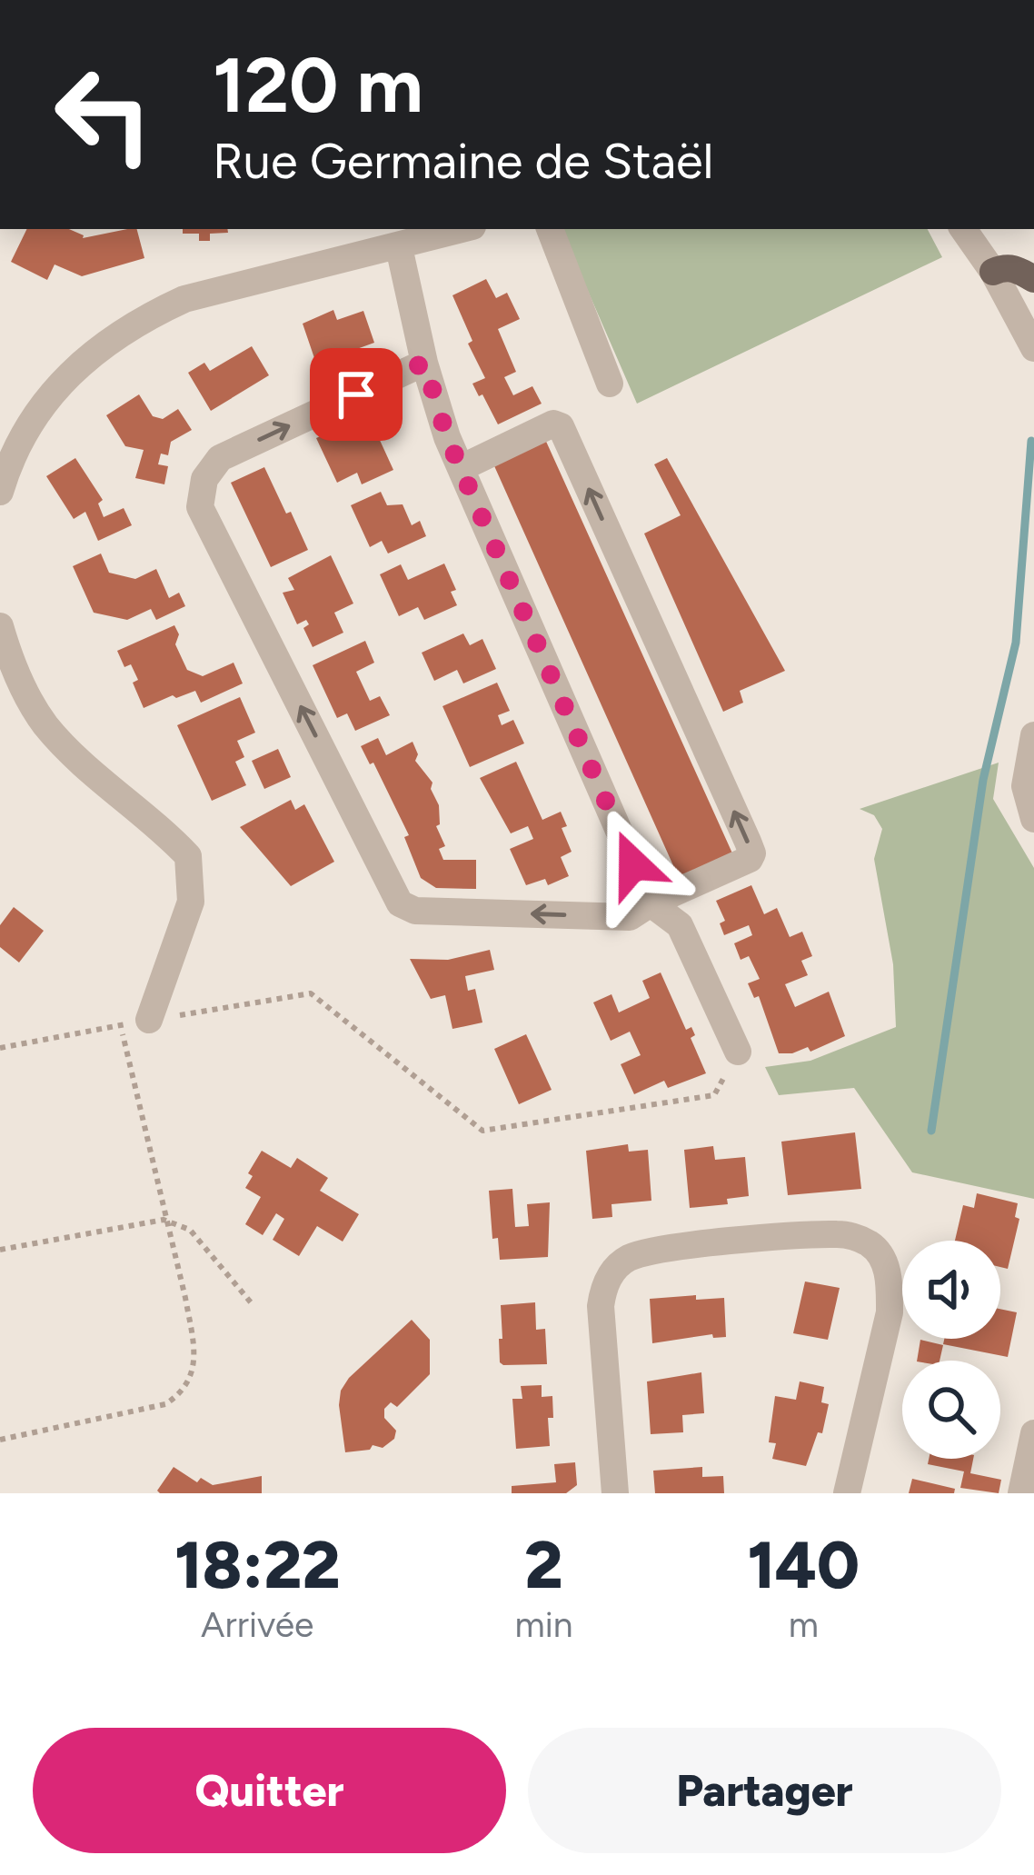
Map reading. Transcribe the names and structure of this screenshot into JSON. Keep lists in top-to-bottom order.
{
  "page": {
    "turn": ["120 m", "Rue Germaine de Staël"],
    "eta": [
      "18:22",
      "Arrivée",
      "2",
      "min",
      "140",
      "m"
    ],
    "buttons": ["Quitter", "Partager"]
  }
}
